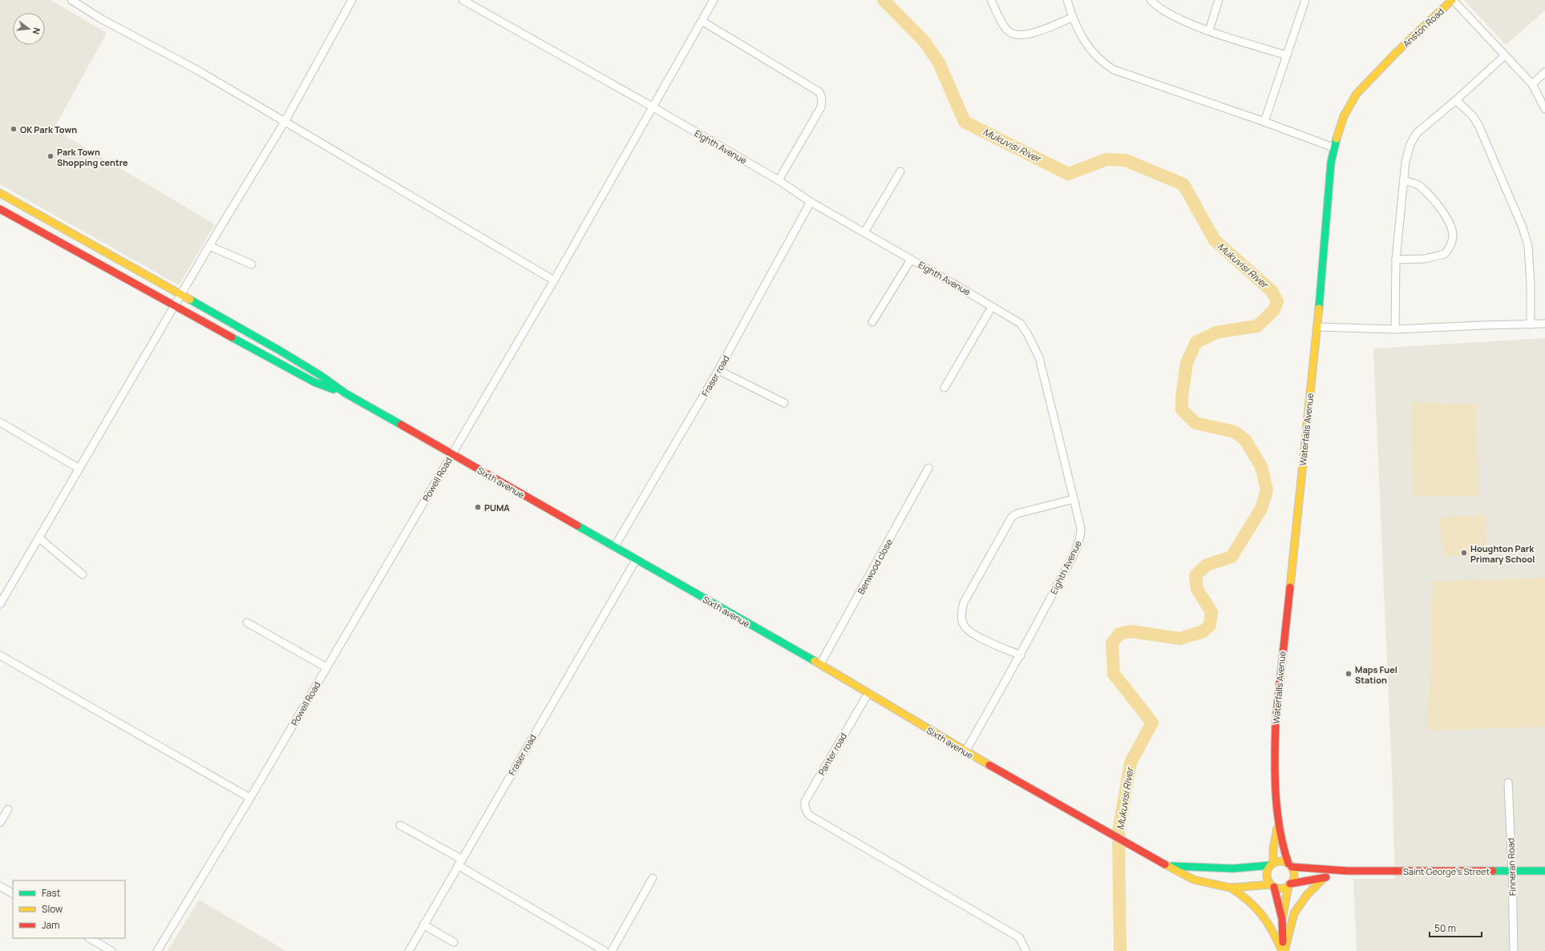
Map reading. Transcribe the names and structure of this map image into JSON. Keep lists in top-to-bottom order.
{
  "streets": {
    "street": [
      "Anston Road",
      "Eighth Avenue",
      "Fraser road",
      "Waterfalls Avenue",
      "Powell Road",
      "Sixth avenue",
      "Benwood close",
      "Panter road",
      "Finneran Road",
      "Saint George's Street"
    ]
  },
  "crossings": [
    ["Anston Road", "Waterfalls Avenue"],
    ["Eighth Avenue", "Fraser road"],
    ["Eighth Avenue", "Powell Road"],
    ["Eighth Avenue", "Sixth avenue"],
    ["Fraser road", "Sixth avenue"],
    ["Waterfalls Avenue", "Saint George's Street"],
    ["Powell Road", "Sixth avenue"],
    ["Sixth avenue", "Benwood close"],
    ["Sixth avenue", "Panter road"],
    ["Finneran Road", "Saint George's Street"]
  ],
  "water": ["Mukuvisi River"],
  "places": [
    "OK Park Town",
    "Park Town Shopping centre",
    "PUMA",
    "Houghton Park Primary School",
    "Maps Fuel Station"
  ],
  "legend": ["Fast", "Slow", "Jam"],
  "scale_bar": "50 m",
  "north": "right"
}
